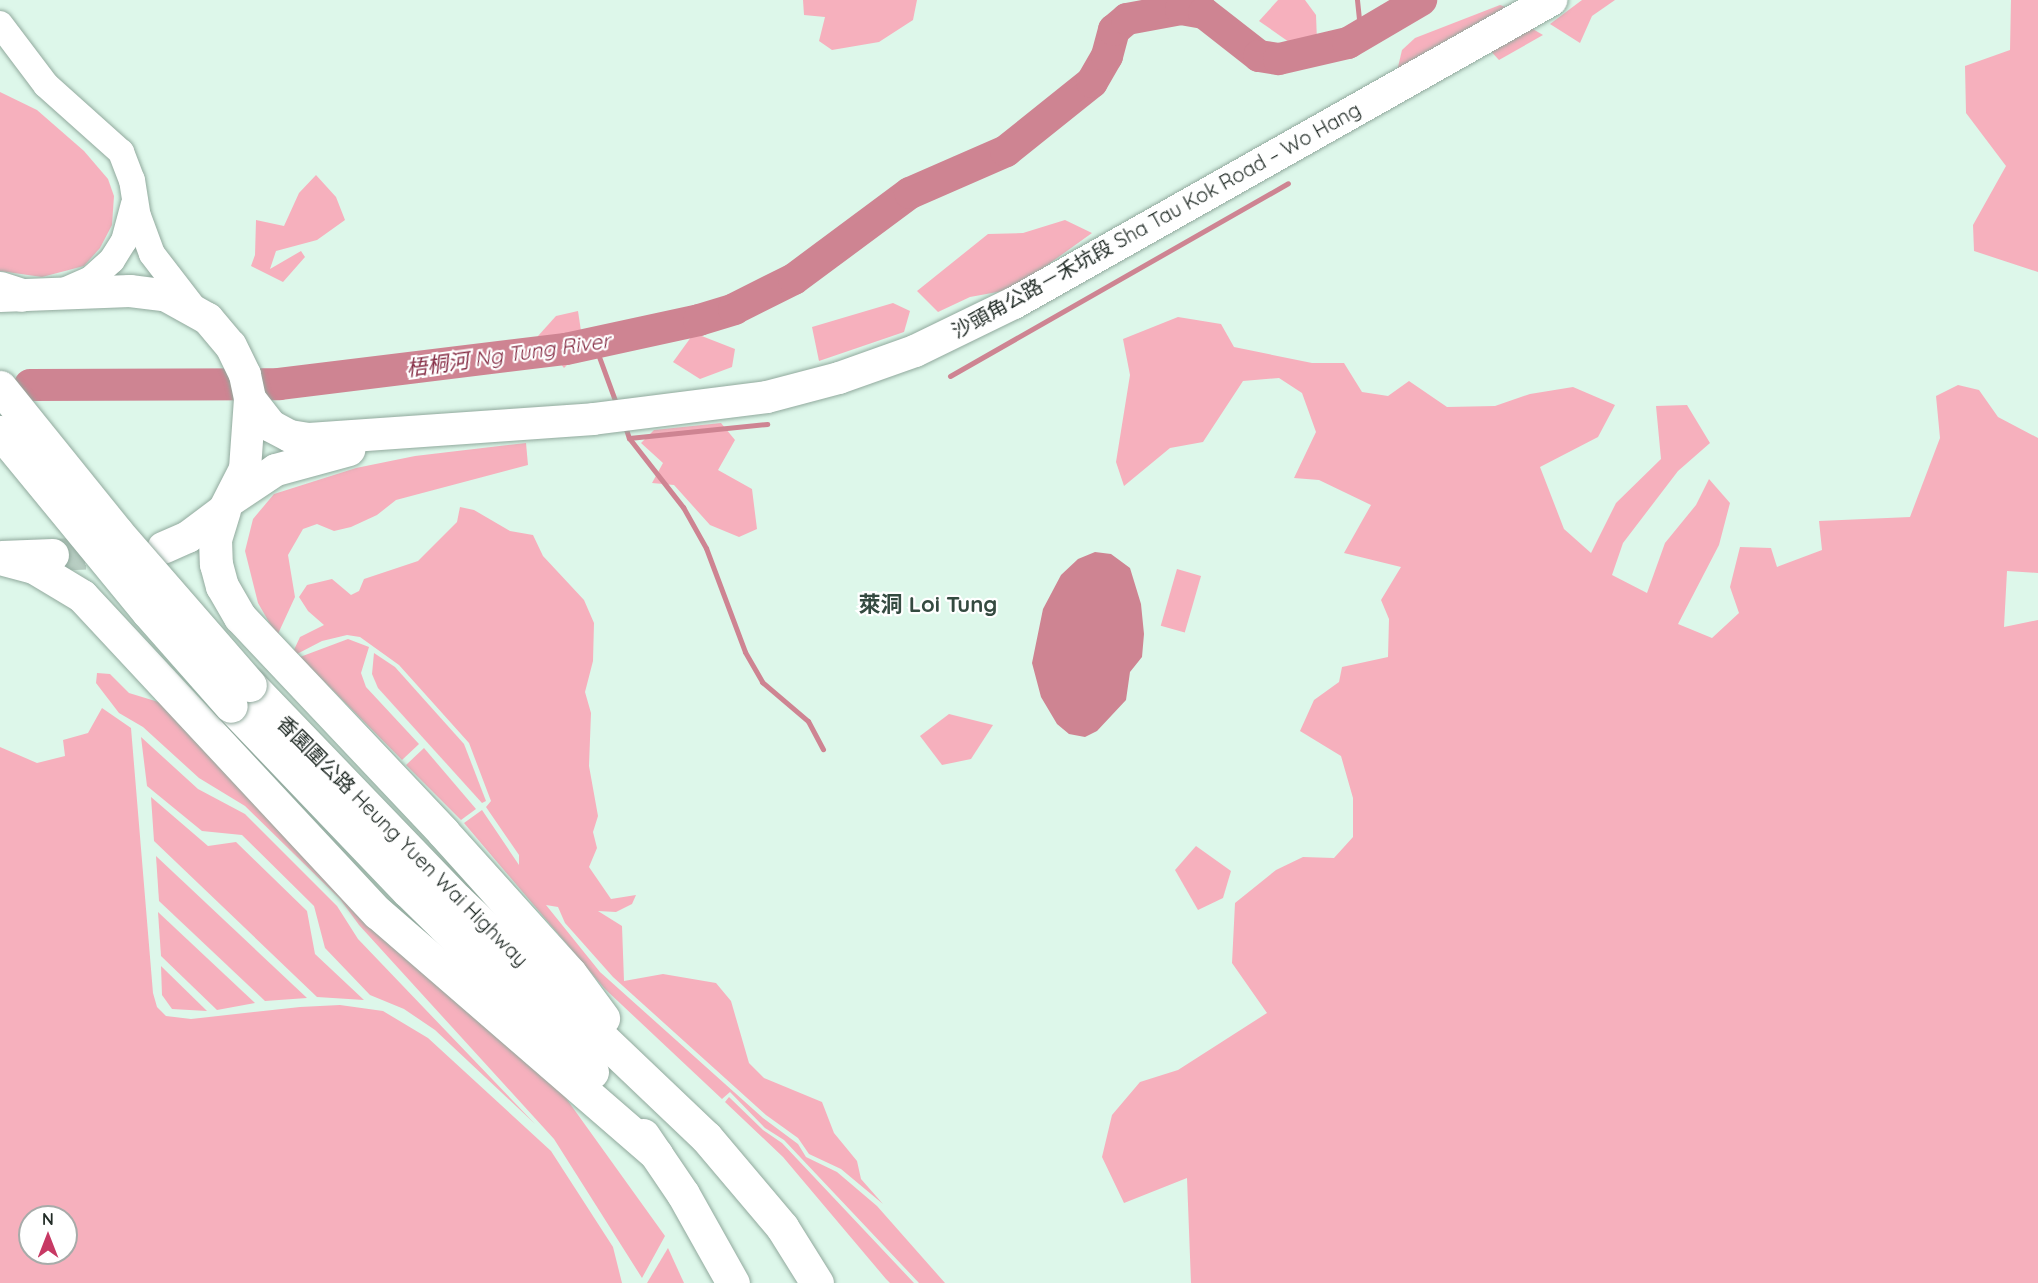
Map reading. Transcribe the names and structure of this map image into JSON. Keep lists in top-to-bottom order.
{
  "streets": {
    "highway": ["香園圍公路 Heung Yuen Wai Highway"],
    "main road": ["沙頭角公路－禾坑段 Sha Tau Kok Road – Wo Hang"]
  },
  "districts": ["萊洞 Loi Tung"],
  "water": ["梧桐河 Ng Tung River"],
  "north": "top"
}
